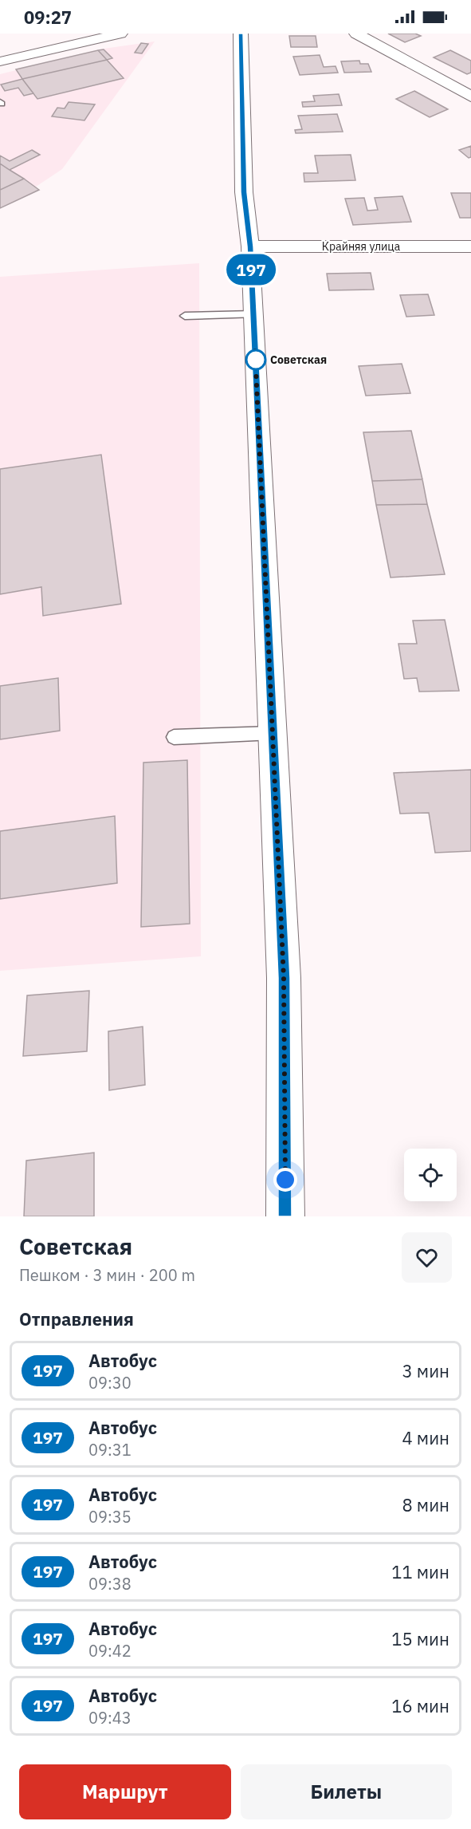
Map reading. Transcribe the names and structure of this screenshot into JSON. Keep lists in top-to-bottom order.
{
  "streets": {
    "street": ["Крайняя улица"]
  },
  "places": ["Советская"],
  "lines": ["bus line 197"],
  "page": {
    "status": "09:27",
    "on_map": "197",
    "heading": [
      ["Советская", "Пешком · 3 мин · 200 m"],
      "Отправления"
    ],
    "list": [
      {
        "mark": "197",
        "name": "Автобус",
        "note": "09:30",
        "value": "3 мин"
      },
      {
        "mark": "197",
        "name": "Автобус",
        "note": "09:31",
        "value": "4 мин"
      },
      {
        "mark": "197",
        "name": "Автобус",
        "note": "09:35",
        "value": "8 мин"
      },
      {
        "mark": "197",
        "name": "Автобус",
        "note": "09:38",
        "value": "11 мин"
      },
      {
        "mark": "197",
        "name": "Автобус",
        "note": "09:42",
        "value": "15 мин"
      },
      {
        "mark": "197",
        "name": "Автобус",
        "note": "09:43",
        "value": "16 мин"
      }
    ],
    "buttons": ["Маршрут", "Билеты"]
  }
}
